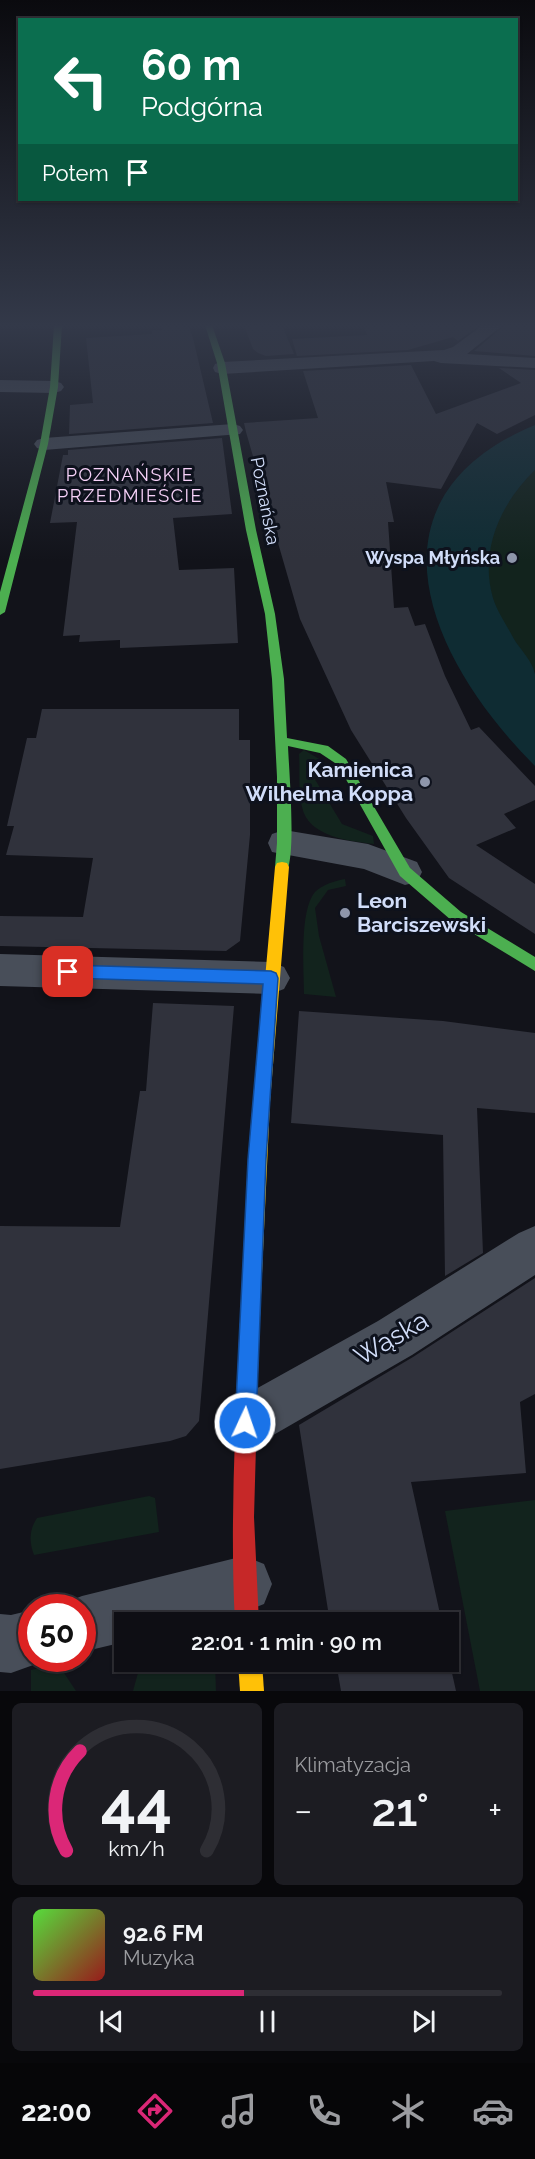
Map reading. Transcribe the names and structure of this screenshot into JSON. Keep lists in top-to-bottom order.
{
  "streets": {
    "main road": ["Poznańska"],
    "street": ["Wąska"]
  },
  "crossings": [
    ["Poznańska", "Wąska"]
  ],
  "districts": ["POZNAŃSKIE PRZEDMIEŚCIE"],
  "places": ["Wyspa Młyńska", "Kamienica Wilhelma Koppa", "Leon Barciszewski"],
  "page": {
    "turn": ["60 m", "Podgórna"],
    "then": "Potem",
    "limit": "50",
    "trip": "22:01 · 1 min · 90 m",
    "tile": "Klimatyzacja",
    "heat": ["−", "21°", "+"],
    "song": ["92.6 FM", "Muzyka"],
    "tabs": "22:00",
    "gauge": ["44", "km/h"]
  }
}
